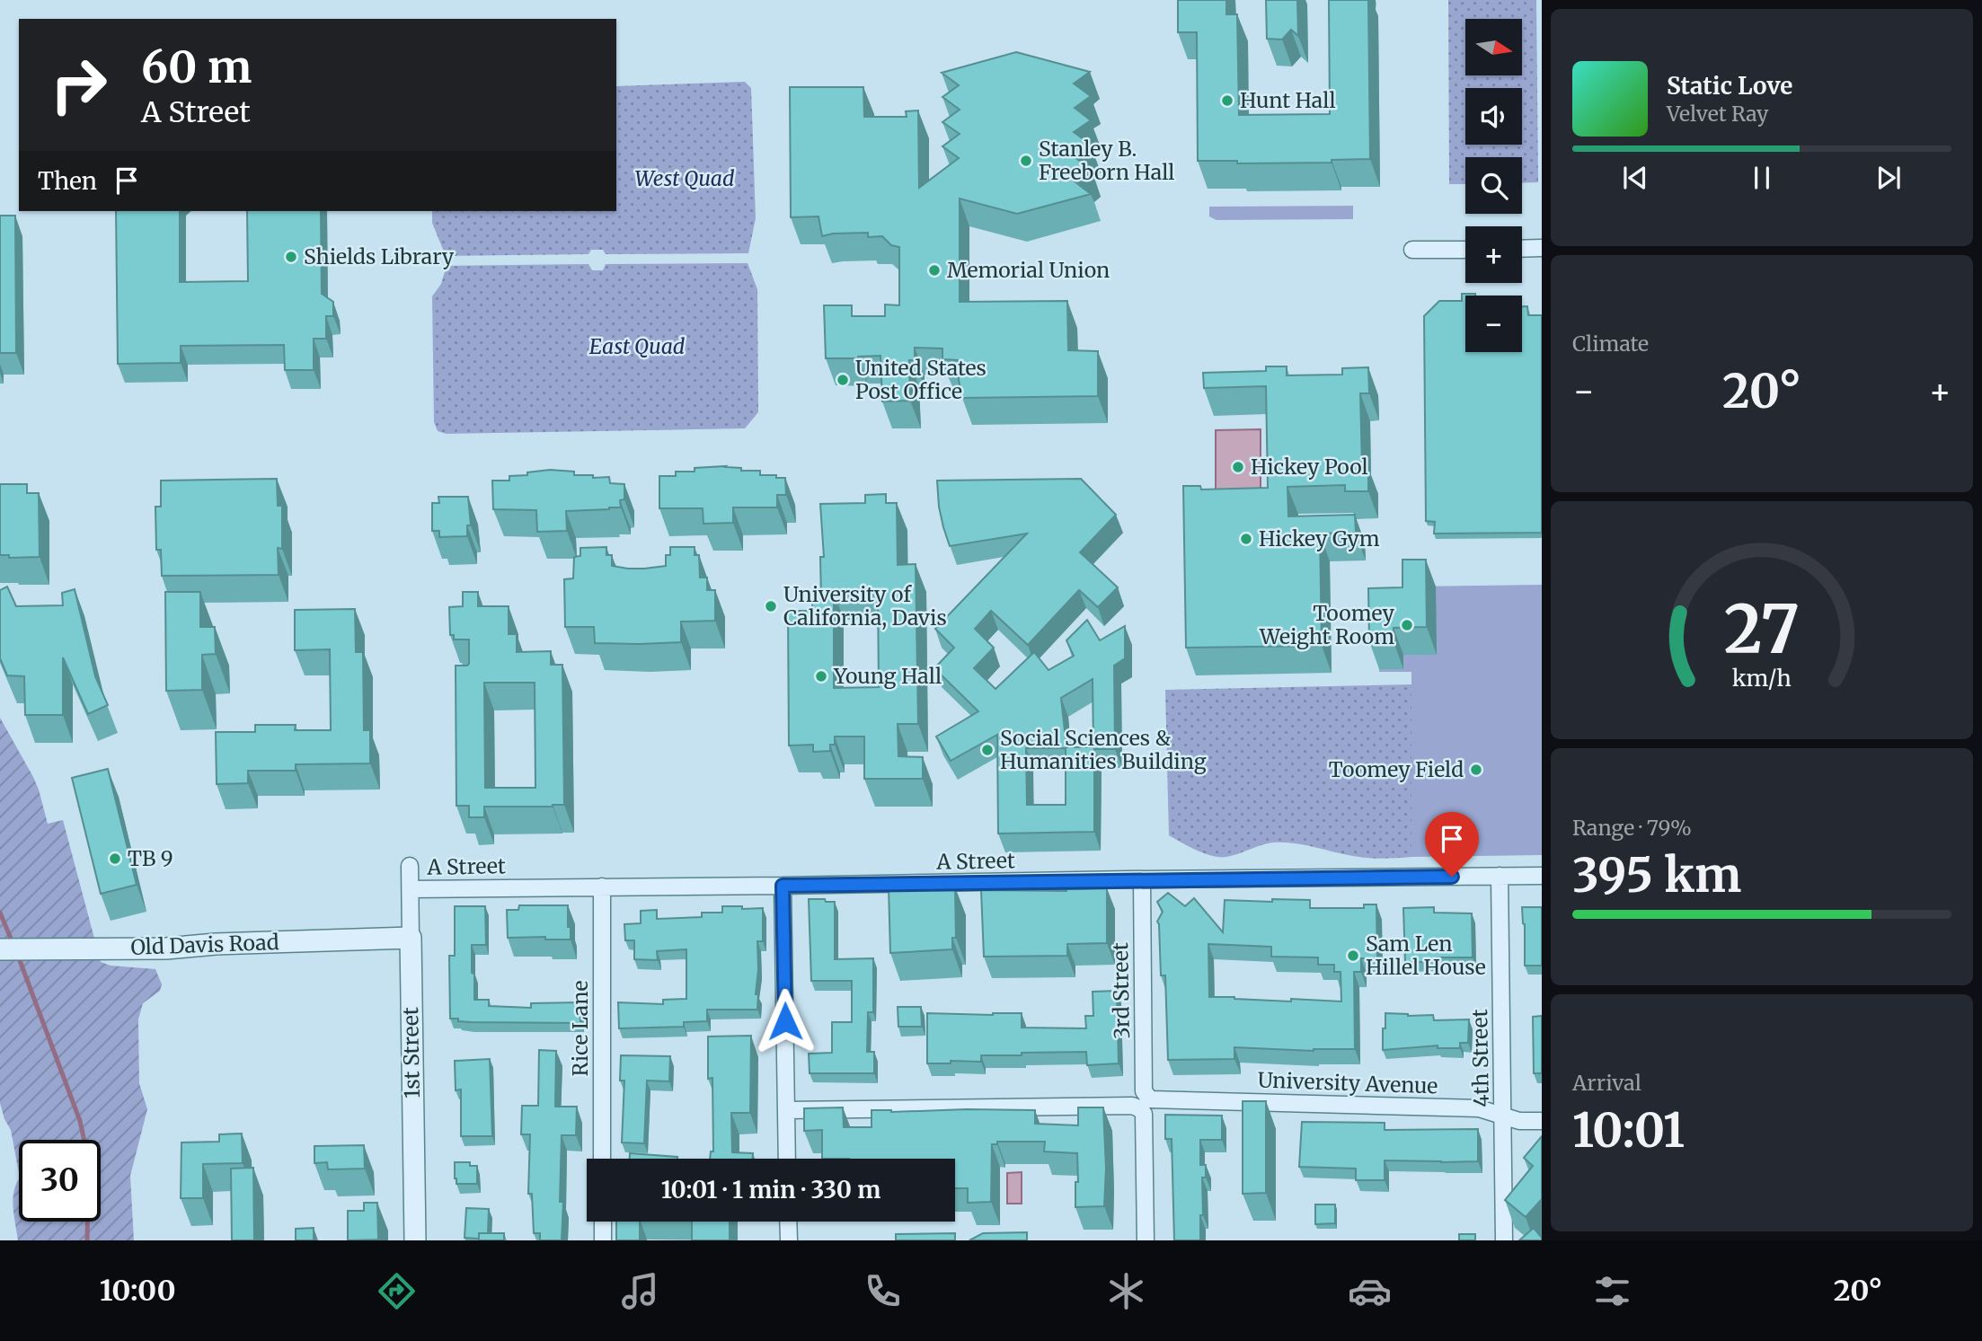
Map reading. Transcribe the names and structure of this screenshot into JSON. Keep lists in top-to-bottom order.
{
  "streets": {
    "street": [
      "A Street",
      "Old Davis Road",
      "3rd Street",
      "Rice Lane",
      "1st Street",
      "4th Street",
      "University Avenue"
    ]
  },
  "crossings": [
    ["A Street", "3rd Street"],
    ["A Street", "Rice Lane"],
    ["A Street", "1st Street"],
    ["A Street", "4th Street"],
    ["Old Davis Road", "1st Street"],
    ["3rd Street", "University Avenue"],
    ["4th Street", "University Avenue"]
  ],
  "parks": ["West Quad", "East Quad"],
  "places": [
    "Hunt Hall",
    "Stanley B. Freeborn Hall",
    "Shields Library",
    "Memorial Union",
    "United States Post Office",
    "Hickey Pool",
    "Hickey Gym",
    "University of California, Davis",
    "Toomey Weight Room",
    "Young Hall",
    "Social Sciences & Humanities Building",
    "Toomey Field",
    "TB 9",
    "Sam Len Hillel House"
  ],
  "north": "right",
  "page": {
    "map_buttons": ["+", "−"],
    "turn": ["60 m", "A Street"],
    "song": ["Static Love", "Velvet Ray"],
    "then": "Then",
    "tile": [
      "Climate",
      ["Range · 79%", "395 km"],
      ["Arrival", "10:01"]
    ],
    "heat": ["−", "20°", "+"],
    "limit": "30",
    "trip": "10:01 · 1 min · 330 m",
    "tabs": ["10:00", "20°"],
    "gauge": ["27", "km/h"]
  }
}
